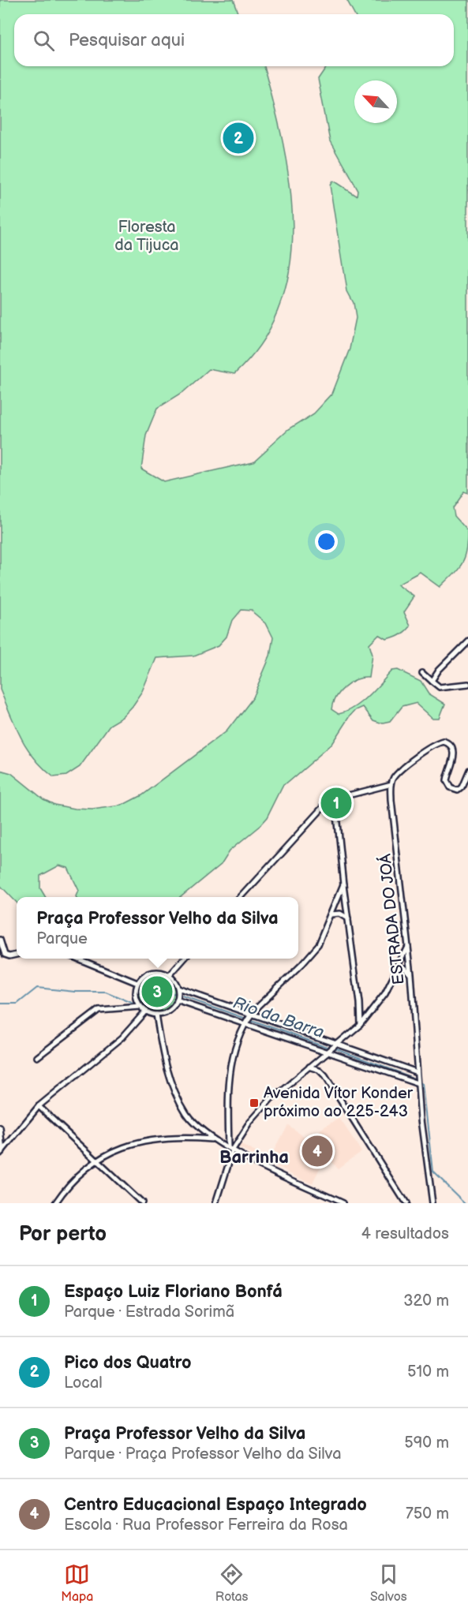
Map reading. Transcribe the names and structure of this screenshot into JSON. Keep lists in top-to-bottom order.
{
  "streets": {
    "street": ["ESTRADA DO JOÁ"]
  },
  "districts": ["Barrinha"],
  "water": ["Rio da Barra"],
  "parks": ["Floresta da Tijuca"],
  "places": {
    "transit": ["Avenida Vítor Konder próximo ao 225-243"]
  },
  "north": "top left",
  "page": {
    "search": "Pesquisar aqui",
    "pins": [
      "2",
      "1",
      "3",
      "4"
    ],
    "popup": ["Praça Professor Velho da Silva", "Parque"],
    "heading": ["Por perto", "4 resultados"],
    "list": [
      {
        "mark": "1",
        "name": "Espaço Luiz Floriano Bonfá",
        "note": "Parque · Estrada Sorimã",
        "value": "320 m"
      },
      {
        "mark": "2",
        "name": "Pico dos Quatro",
        "note": "Local",
        "value": "510 m"
      },
      {
        "mark": "3",
        "name": "Praça Professor Velho da Silva",
        "note": "Parque · Praça Professor Velho da Silva",
        "value": "590 m"
      },
      {
        "mark": "4",
        "name": "Centro Educacional Espaço Integrado",
        "note": "Escola · Rua Professor Ferreira da Rosa",
        "value": "750 m"
      }
    ],
    "nav": ["Mapa", "Rotas", "Salvos"]
  }
}
